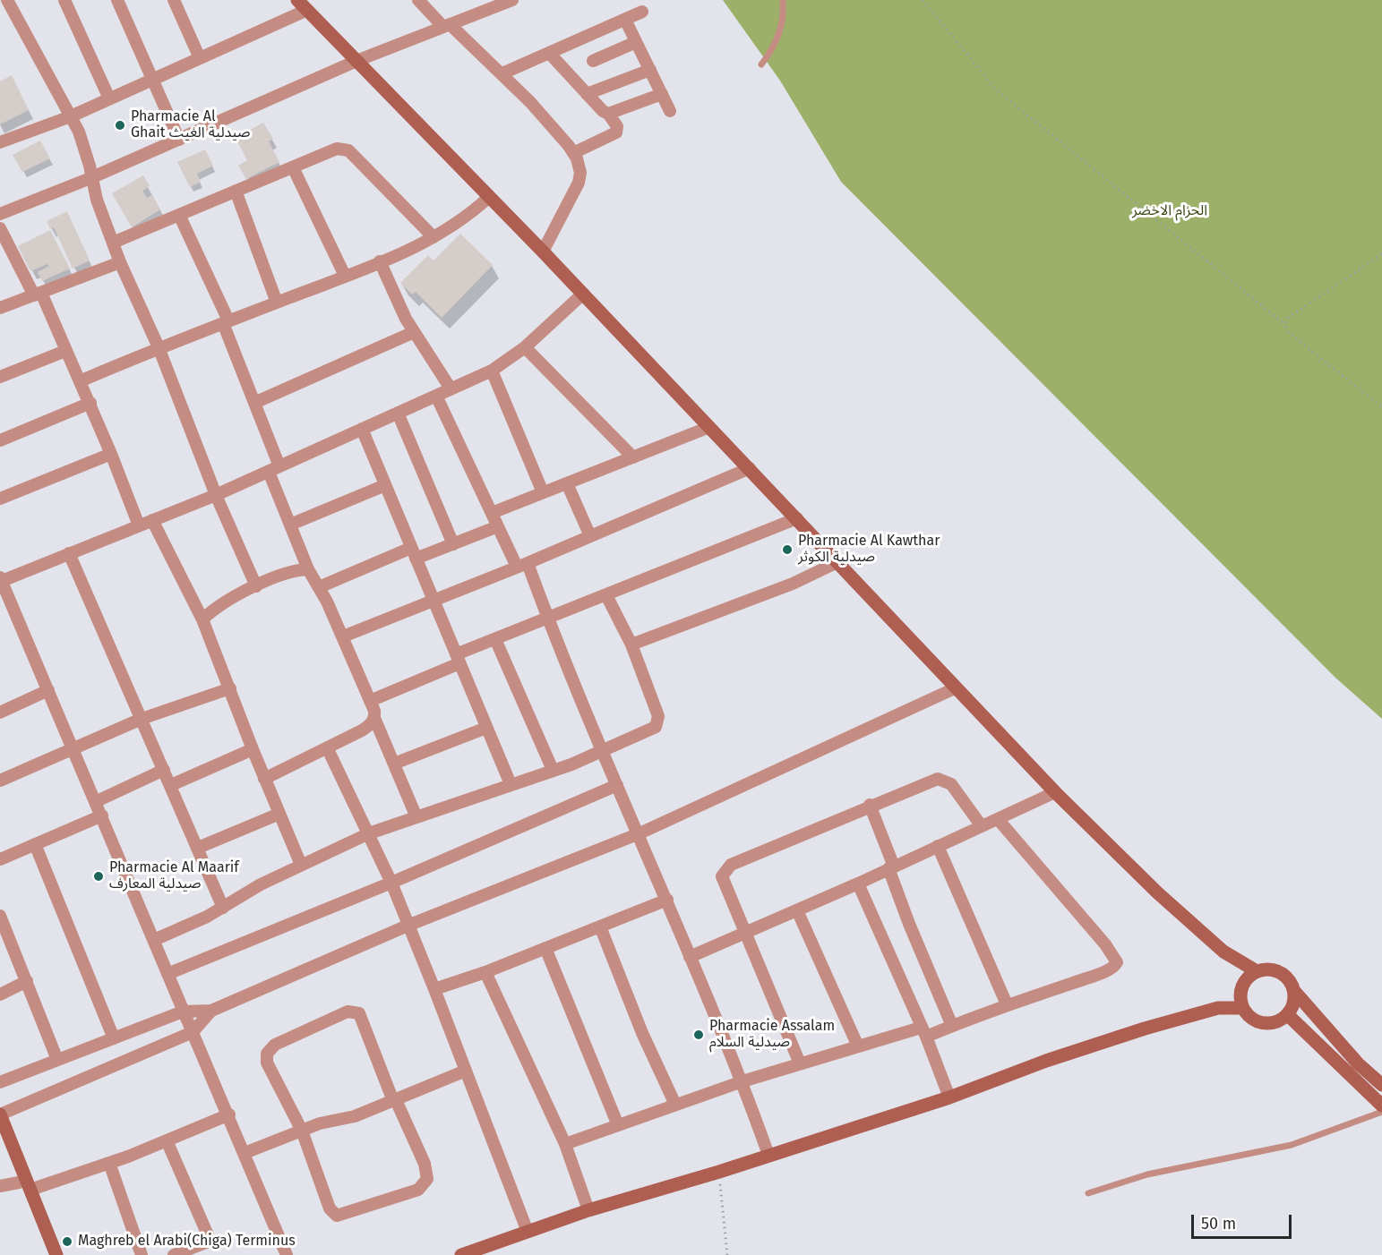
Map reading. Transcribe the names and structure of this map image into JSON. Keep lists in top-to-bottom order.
{
  "parks": ["الحزام الاخضر"],
  "places": [
    "Pharmacie Al Ghait صيدلية الغيث",
    "Pharmacie Al Kawthar صيدلية الكوثر",
    "Pharmacie Al Maarif صيدلية المعارف",
    "Pharmacie Assalam صيدلية السلام",
    "Maghreb el Arabi(Chiga) Terminus"
  ],
  "scale_bar": "50 m"
}
